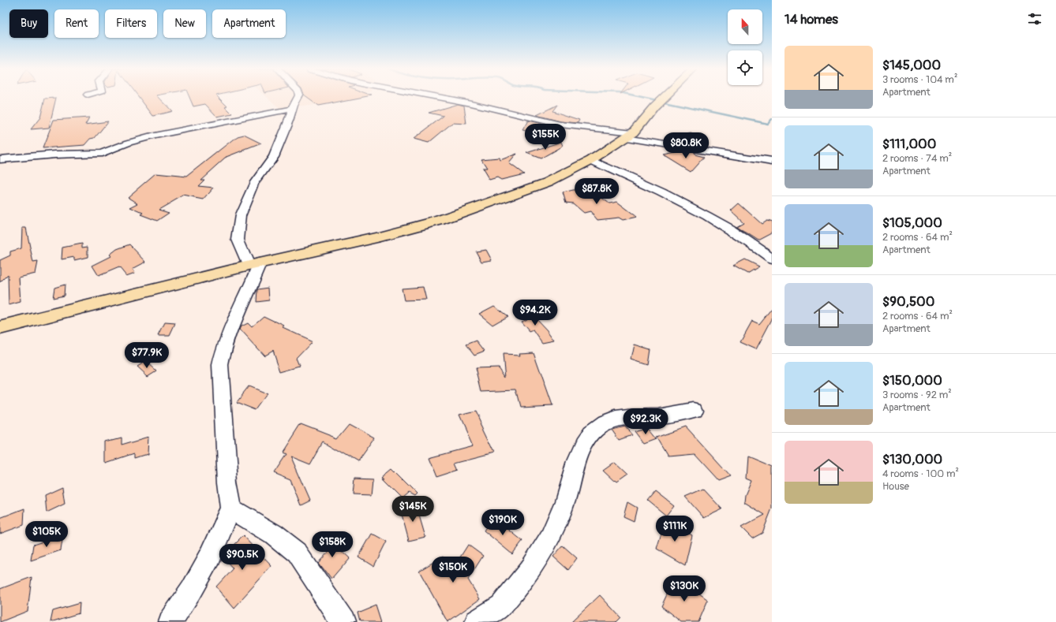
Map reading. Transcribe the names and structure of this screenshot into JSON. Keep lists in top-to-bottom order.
{
  "north": "top",
  "page": {
    "heading": "14 homes",
    "chip": [
      "Buy",
      "Rent",
      "Filters",
      "New",
      "Apartment"
    ],
    "list": [
      {
        "name": "$145,000",
        "note": "3 rooms · 104 m² · Apartment"
      },
      {
        "name": "$111,000",
        "note": "2 rooms · 74 m² · Apartment"
      },
      {
        "name": "$105,000",
        "note": "2 rooms · 64 m² · Apartment"
      },
      {
        "name": "$90,500",
        "note": "2 rooms · 64 m² · Apartment"
      },
      {
        "name": "$150,000",
        "note": "3 rooms · 92 m² · Apartment"
      },
      {
        "name": "$130,000",
        "note": "4 rooms · 100 m² · House"
      }
    ],
    "price": [
      "$155K",
      "$80.8K",
      "$87.8K",
      "$94.2K",
      "$77.9K",
      "$92.3K",
      "$145K",
      "$190K",
      "$111K",
      "$105K",
      "$158K",
      "$90.5K",
      "$150K",
      "$130K"
    ]
  }
}
